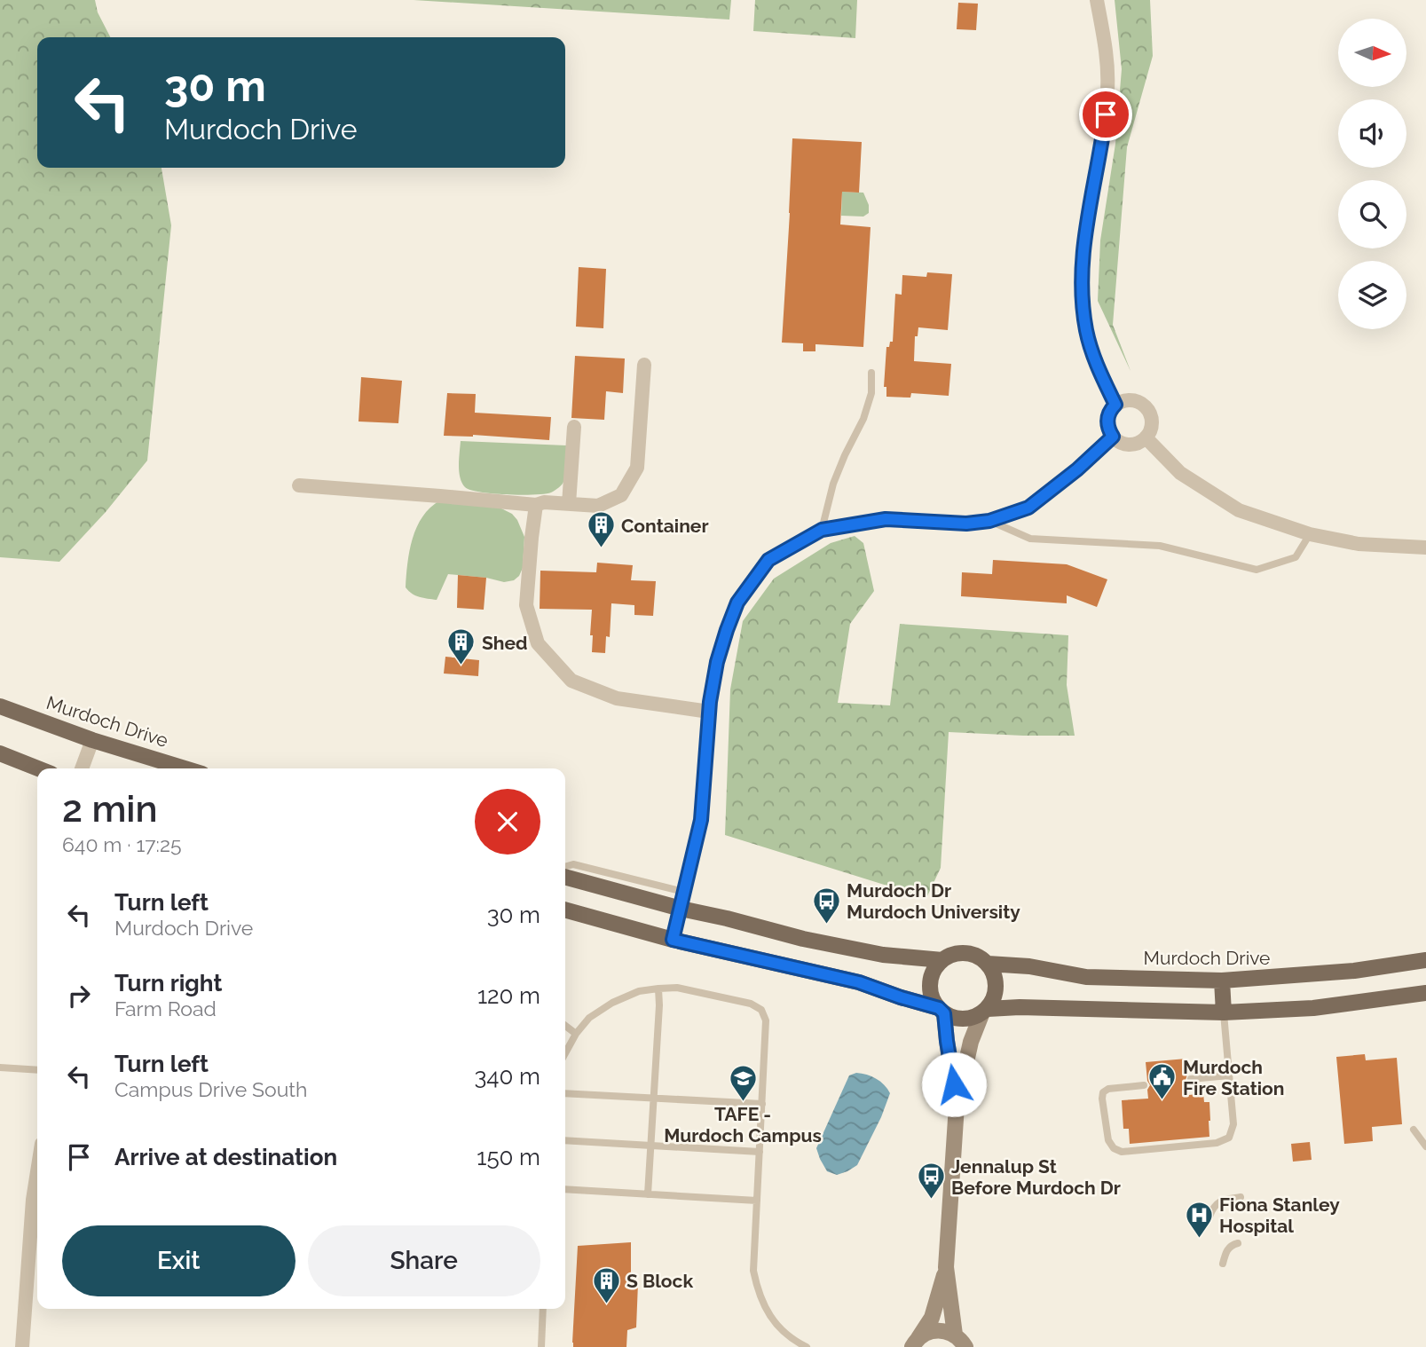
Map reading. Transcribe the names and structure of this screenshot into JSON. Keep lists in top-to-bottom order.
{
  "streets": {
    "main road": ["Murdoch Drive"]
  },
  "places": {
    "building": ["Container", "Shed", "S Block"],
    "bus stop": ["Murdoch Dr Murdoch University", "Jennalup St Before Murdoch Dr"],
    "public building": ["Murdoch Fire Station"],
    "school or university": ["TAFE - Murdoch Campus"],
    "hospital": ["Fiona Stanley Hospital"]
  },
  "north": "right",
  "page": {
    "turn": ["30 m", "Murdoch Drive"],
    "heading": ["2 min", "640 m · 17:25"],
    "list": [
      {
        "name": "Turn left",
        "note": "Murdoch Drive",
        "value": "30 m"
      },
      {
        "name": "Turn right",
        "note": "Farm Road",
        "value": "120 m"
      },
      {
        "name": "Turn left",
        "note": "Campus Drive South",
        "value": "340 m"
      },
      {
        "name": "Arrive at destination",
        "value": "150 m"
      }
    ],
    "buttons": ["Exit", "Share"]
  }
}
